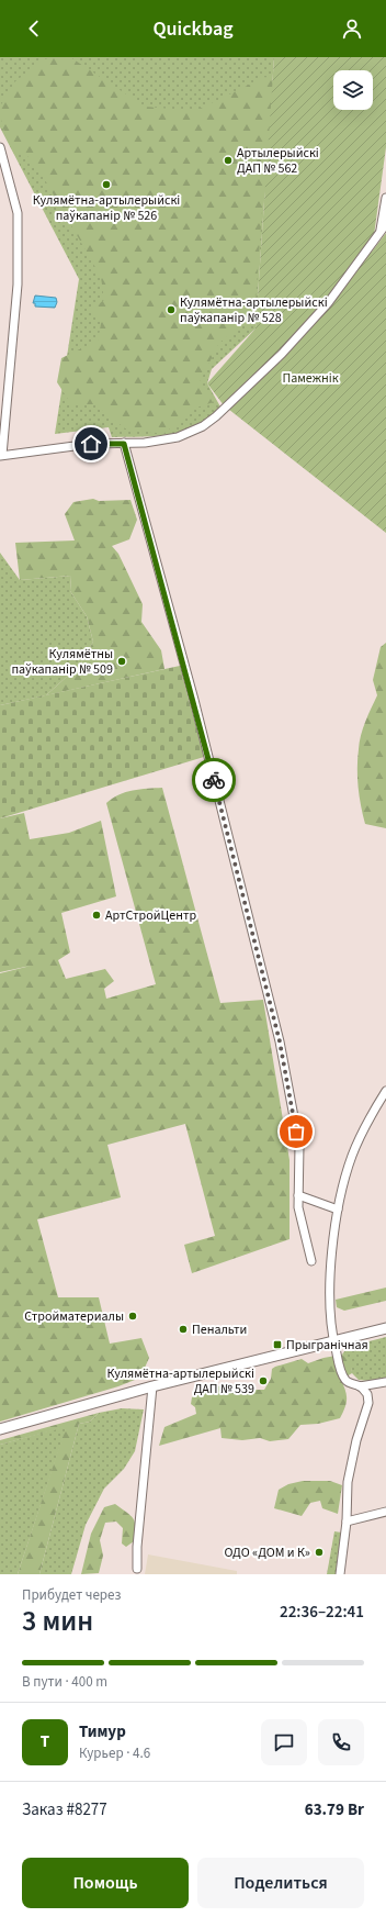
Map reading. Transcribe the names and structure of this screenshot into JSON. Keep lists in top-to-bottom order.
{
  "parks": ["Памежнік"],
  "places": {
    "other": [
      "Артылерыйскі ДАП № 562",
      "Кулямётна-артылерыйскі паўкапанір № 526",
      "Кулямётна-артылерыйскі паўкапанір № 528",
      "Кулямётны паўкапанір № 509",
      "АртСтройЦентр",
      "Стройматериалы",
      "Пенальти",
      "Кулямётна-артылерыйскі ДАП № 539",
      "ОДО «ДОМ и К»"
    ],
    "transit": ["Прыгранічная"]
  },
  "page": {
    "header": "Quickbag",
    "heading": ["3 мин", "Прибудет через", "22:36–22:41"],
    "panel": [
      "Тимур",
      "Курьер · 4.6",
      "Заказ #8277",
      "63.79 Br"
    ],
    "bar": "В пути · 400 m",
    "round": "Т",
    "buttons": ["Помощь", "Поделиться"]
  }
}
